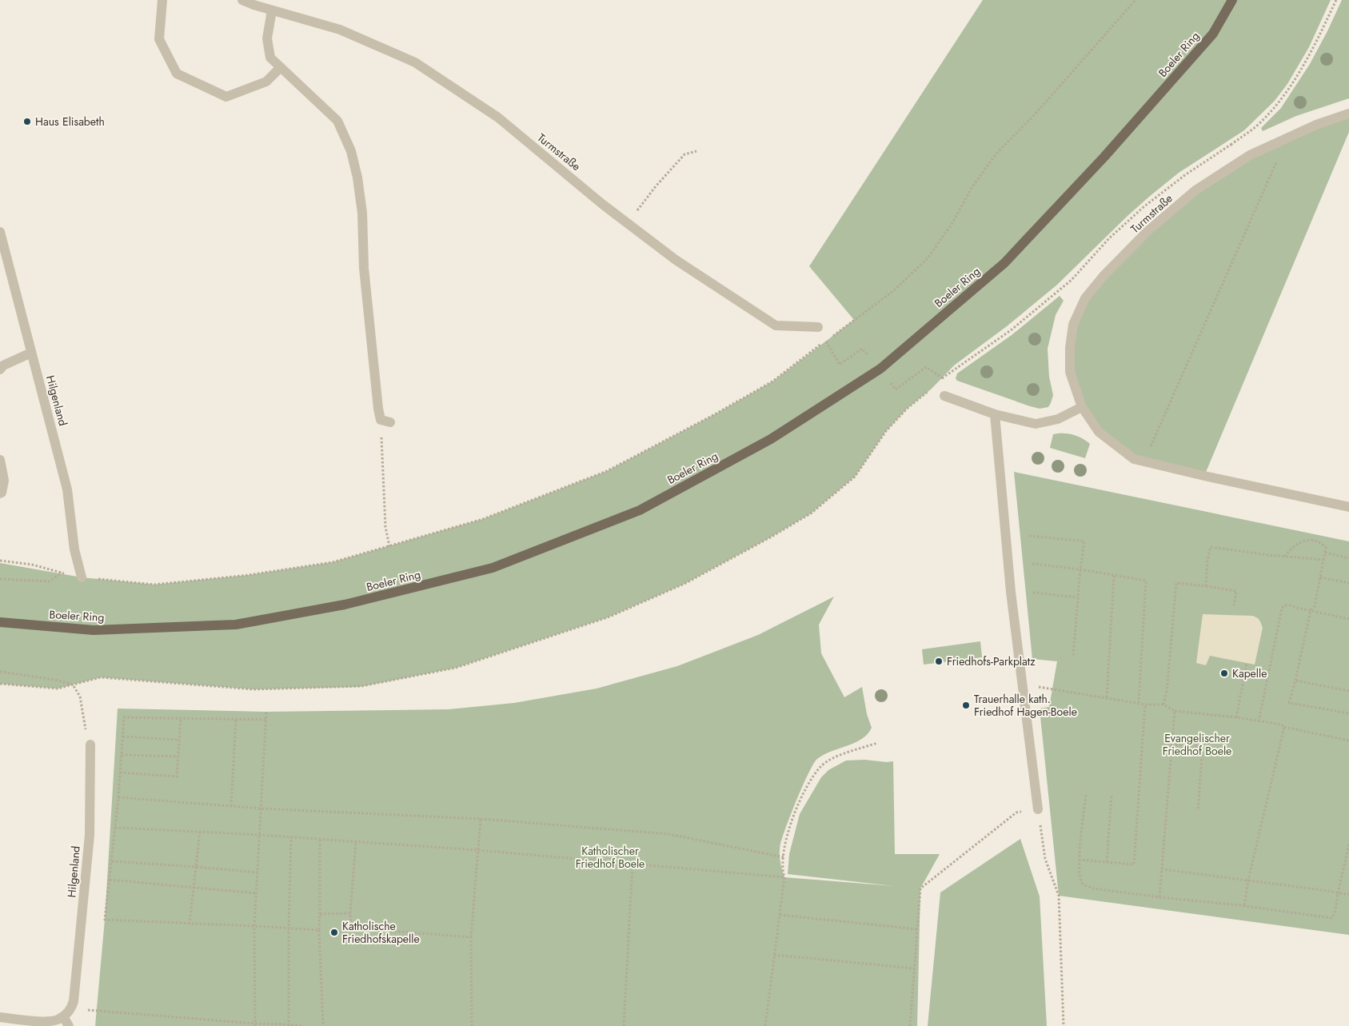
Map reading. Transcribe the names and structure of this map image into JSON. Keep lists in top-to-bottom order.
{
  "streets": {
    "main road": ["Boeler Ring"],
    "street": ["Turmstraße", "Hilgenland"]
  },
  "parks": ["Evangelischer Friedhof Boele", "Katholischer Friedhof Boele"],
  "places": [
    "Haus Elisabeth",
    "Friedhofs-Parkplatz",
    "Kapelle",
    "Trauerhalle kath. Friedhof Hagen-Boele",
    "Katholische Friedhofskapelle"
  ]
}
